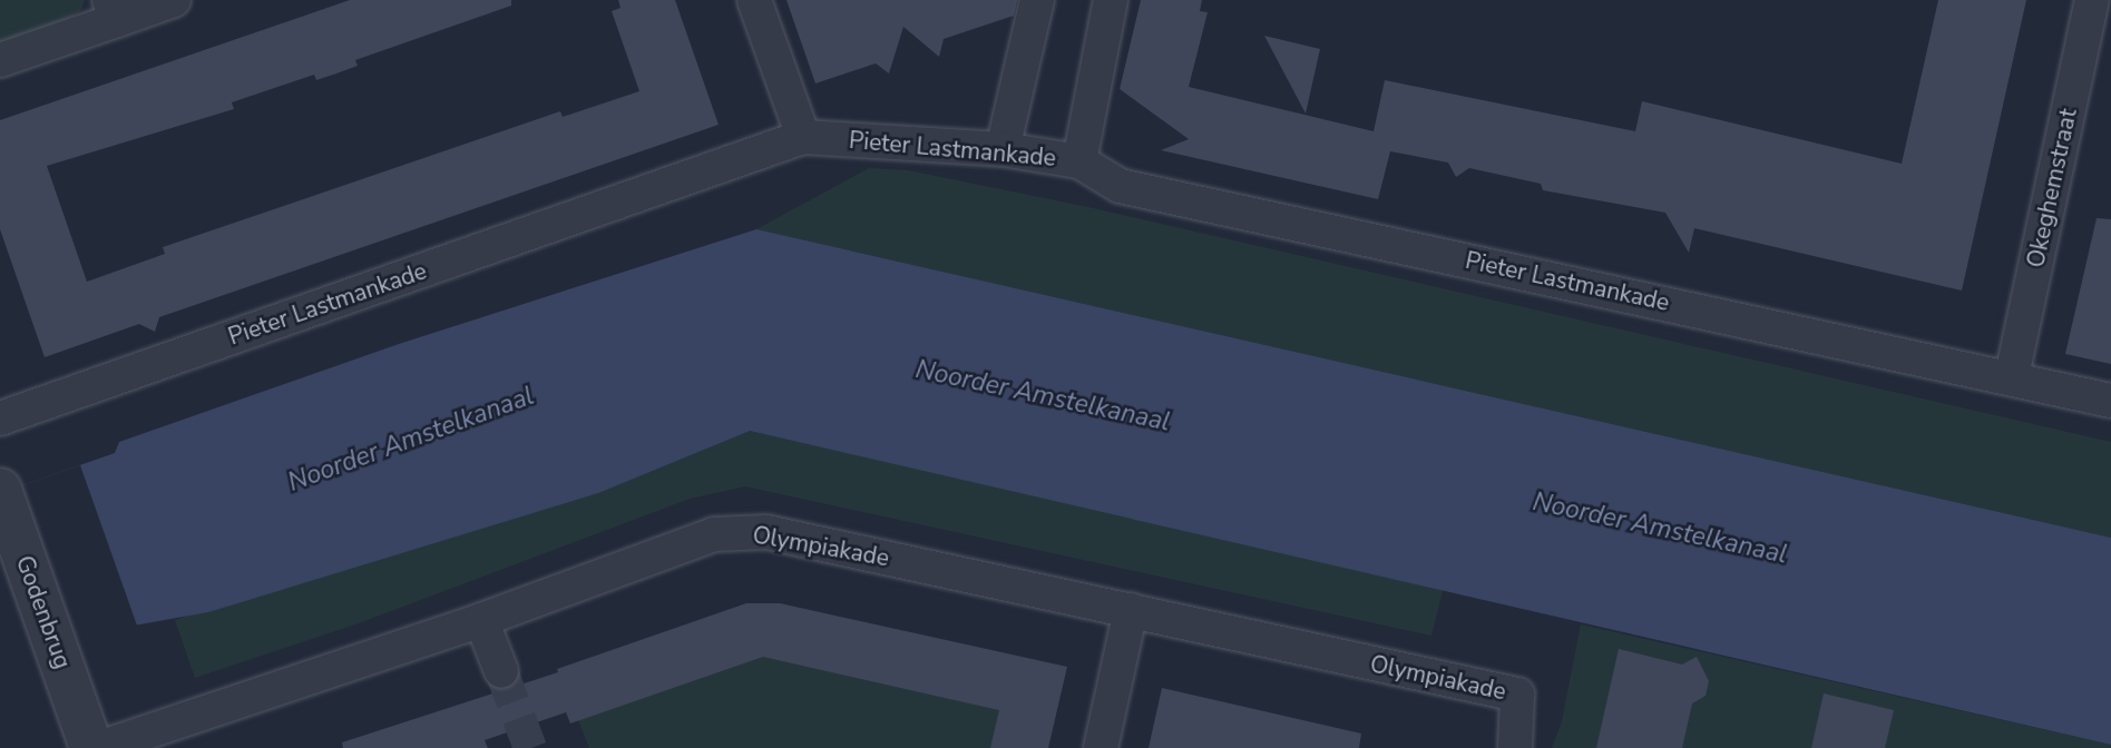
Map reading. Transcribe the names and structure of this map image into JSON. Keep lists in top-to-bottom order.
{
  "streets": {
    "street": [
      "Pieter Lastmankade",
      "Okeghemstraat",
      "Olympiakade",
      "Godenbrug"
    ]
  },
  "crossings": [
    ["Pieter Lastmankade", "Okeghemstraat"]
  ],
  "water": ["Noorder Amstelkanaal"]
}
